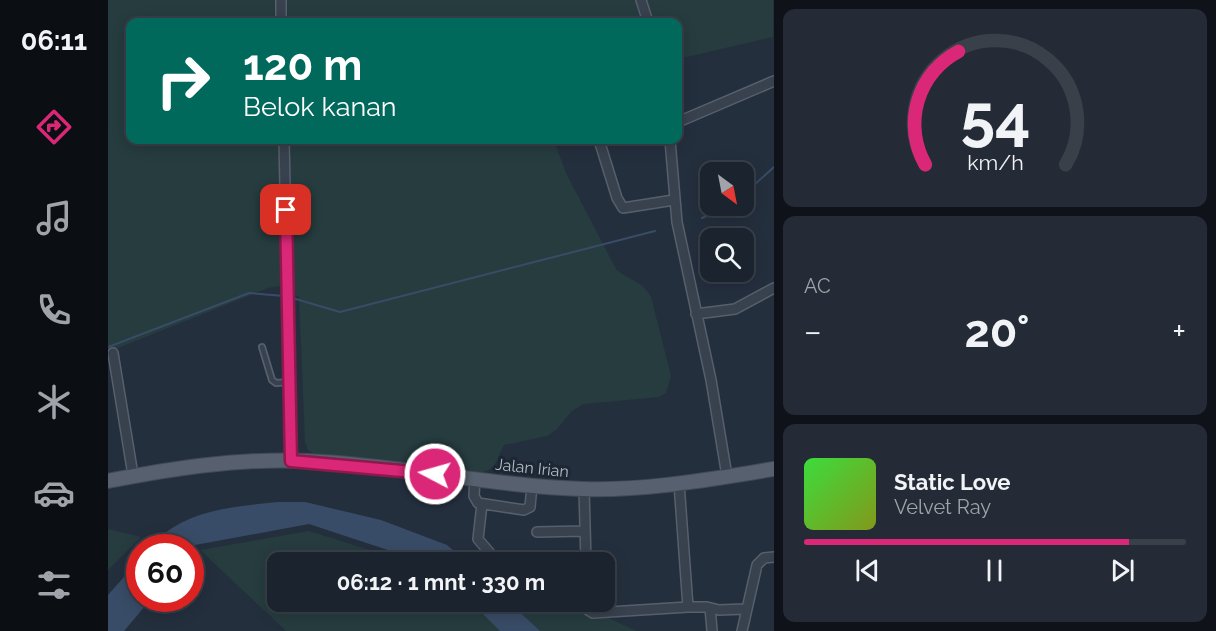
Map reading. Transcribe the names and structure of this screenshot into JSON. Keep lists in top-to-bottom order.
{
  "streets": {
    "main road": ["Jalan Irian"]
  },
  "north": "bottom right",
  "page": {
    "tabs": "06:11",
    "turn": ["120 m", "Belok kanan"],
    "tile": "AC",
    "heat": ["−", "20°", "+"],
    "song": ["Static Love", "Velvet Ray"],
    "limit": "60",
    "trip": "06:12 · 1 mnt · 330 m",
    "gauge": ["54", "km/h"]
  }
}
